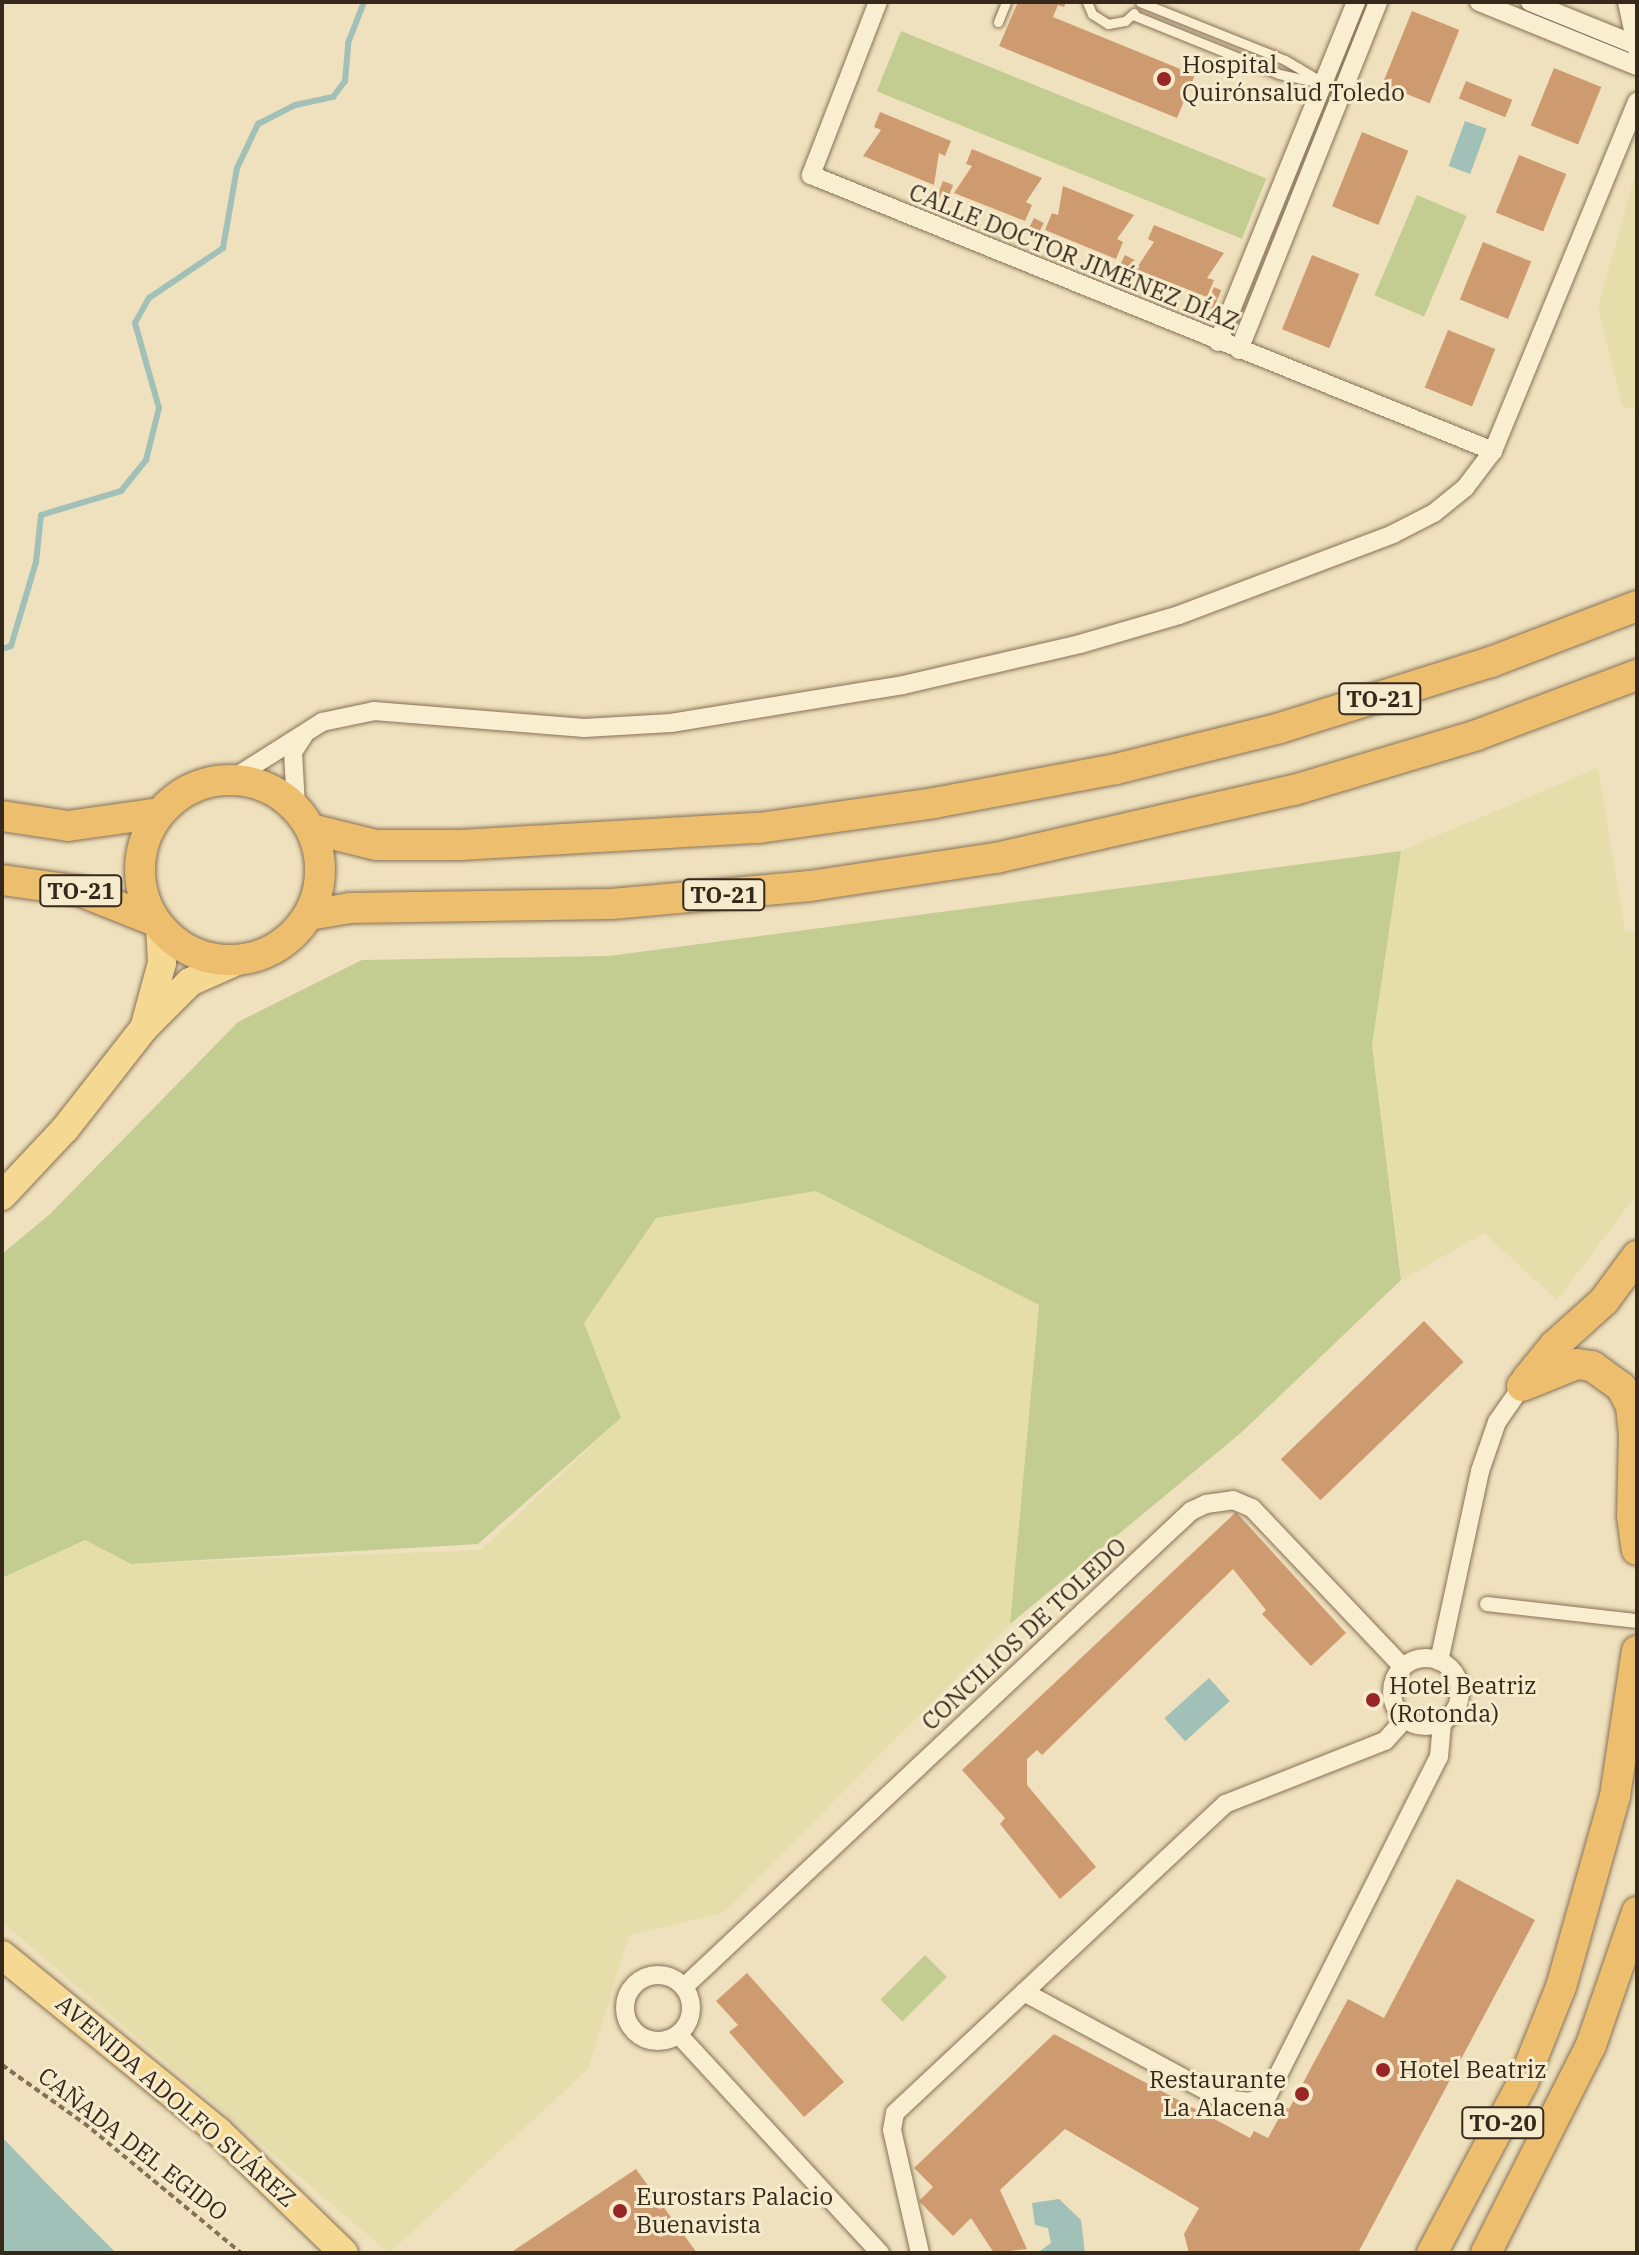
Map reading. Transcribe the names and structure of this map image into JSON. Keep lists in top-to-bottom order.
{
  "streets": {
    "highway": ["TO-21", "TO-20"],
    "main road": ["AVENIDA ADOLFO SUÁREZ"],
    "street": ["CALLE DOCTOR JIMÉNEZ DÍAZ", "CONCILIOS DE TOLEDO"],
    "path": ["CAÑADA DEL EGIDO"]
  },
  "places": [
    "Hospital Quirónsalud Toledo",
    "Hotel Beatriz (Rotonda)",
    "Hotel Beatriz",
    "Restaurante La Alacena",
    "Eurostars Palacio Buenavista"
  ]
}
